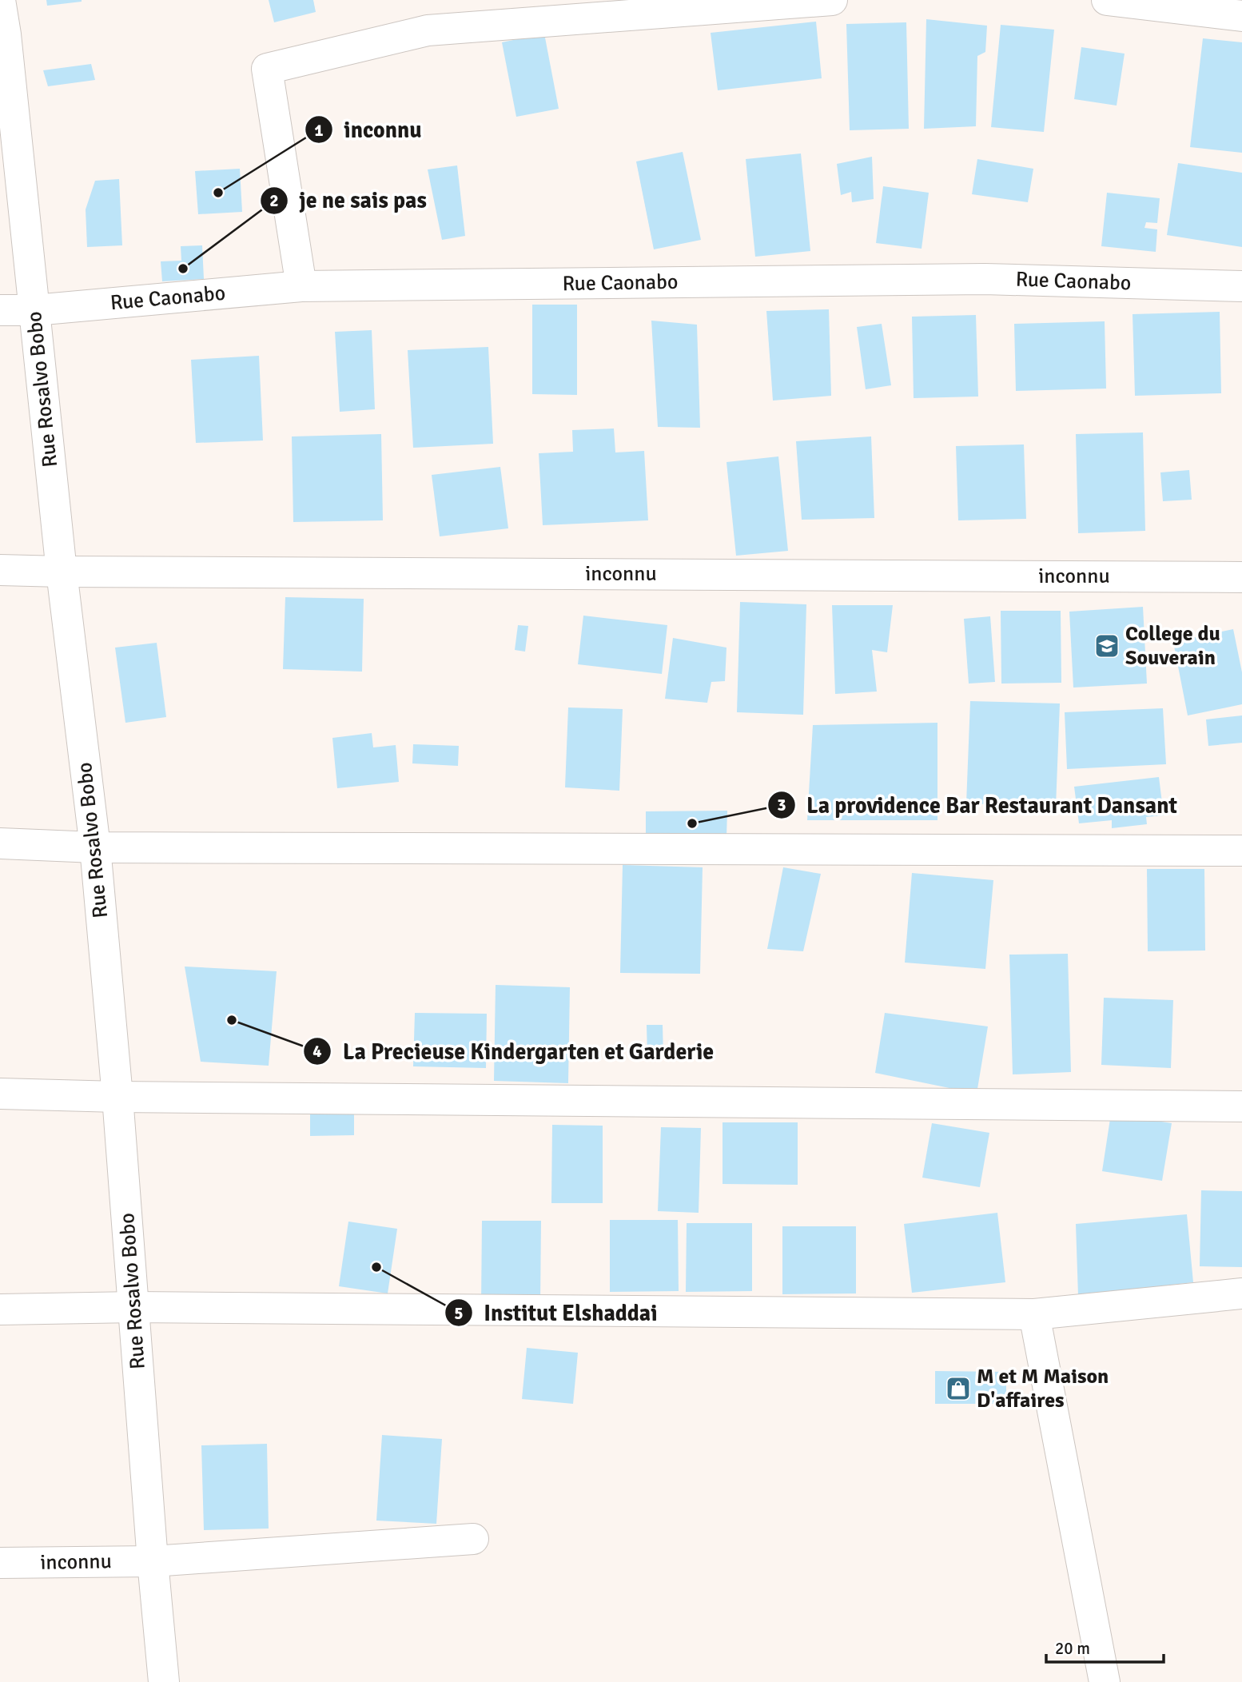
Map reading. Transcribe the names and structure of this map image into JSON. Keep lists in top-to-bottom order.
{
  "streets": {
    "street": ["Rue Caonabo", "Rue Rosalvo Bobo", "inconnu"]
  },
  "crossings": [
    ["Rue Caonabo", "Rue Rosalvo Bobo"],
    ["Rue Rosalvo Bobo", "inconnu"]
  ],
  "places": {
    "other": [
      "inconnu",
      "je ne sais pas",
      "La providence Bar Restaurant Dansant",
      "La Precieuse Kindergarten et Garderie",
      "Institut Elshaddai"
    ],
    "school or university": ["College du Souverain"],
    "shop": ["M et M Maison D'affaires"]
  },
  "scale_bar": "20 m"
}
